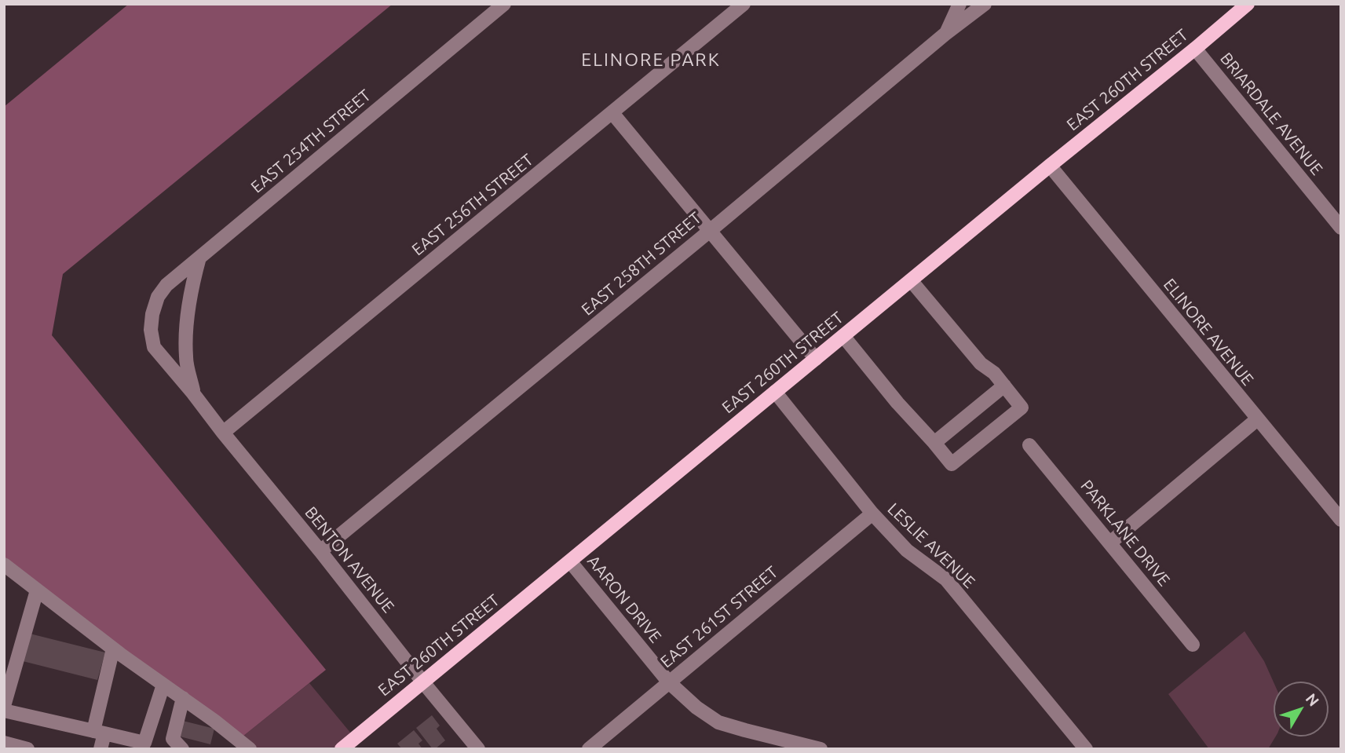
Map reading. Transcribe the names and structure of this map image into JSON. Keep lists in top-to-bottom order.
{
  "streets": {
    "main road": ["EAST 260TH STREET"],
    "street": [
      "BRIARDALE AVENUE",
      "EAST 254TH STREET",
      "EAST 256TH STREET",
      "EAST 258TH STREET",
      "ELINORE AVENUE",
      "PARKLANE DRIVE",
      "LESLIE AVENUE",
      "BENTON AVENUE",
      "AARON DRIVE",
      "EAST 261ST STREET"
    ]
  },
  "crossings": [
    ["EAST 260TH STREET", "BRIARDALE AVENUE"],
    ["EAST 260TH STREET", "ELINORE AVENUE"],
    ["EAST 260TH STREET", "LESLIE AVENUE"],
    ["EAST 260TH STREET", "BENTON AVENUE"],
    ["EAST 260TH STREET", "AARON DRIVE"],
    ["EAST 254TH STREET", "BENTON AVENUE"],
    ["EAST 256TH STREET", "BENTON AVENUE"],
    ["EAST 258TH STREET", "BENTON AVENUE"],
    ["LESLIE AVENUE", "EAST 261ST STREET"],
    ["AARON DRIVE", "EAST 261ST STREET"]
  ],
  "districts": ["ELINORE PARK"],
  "north": "top right"
}
